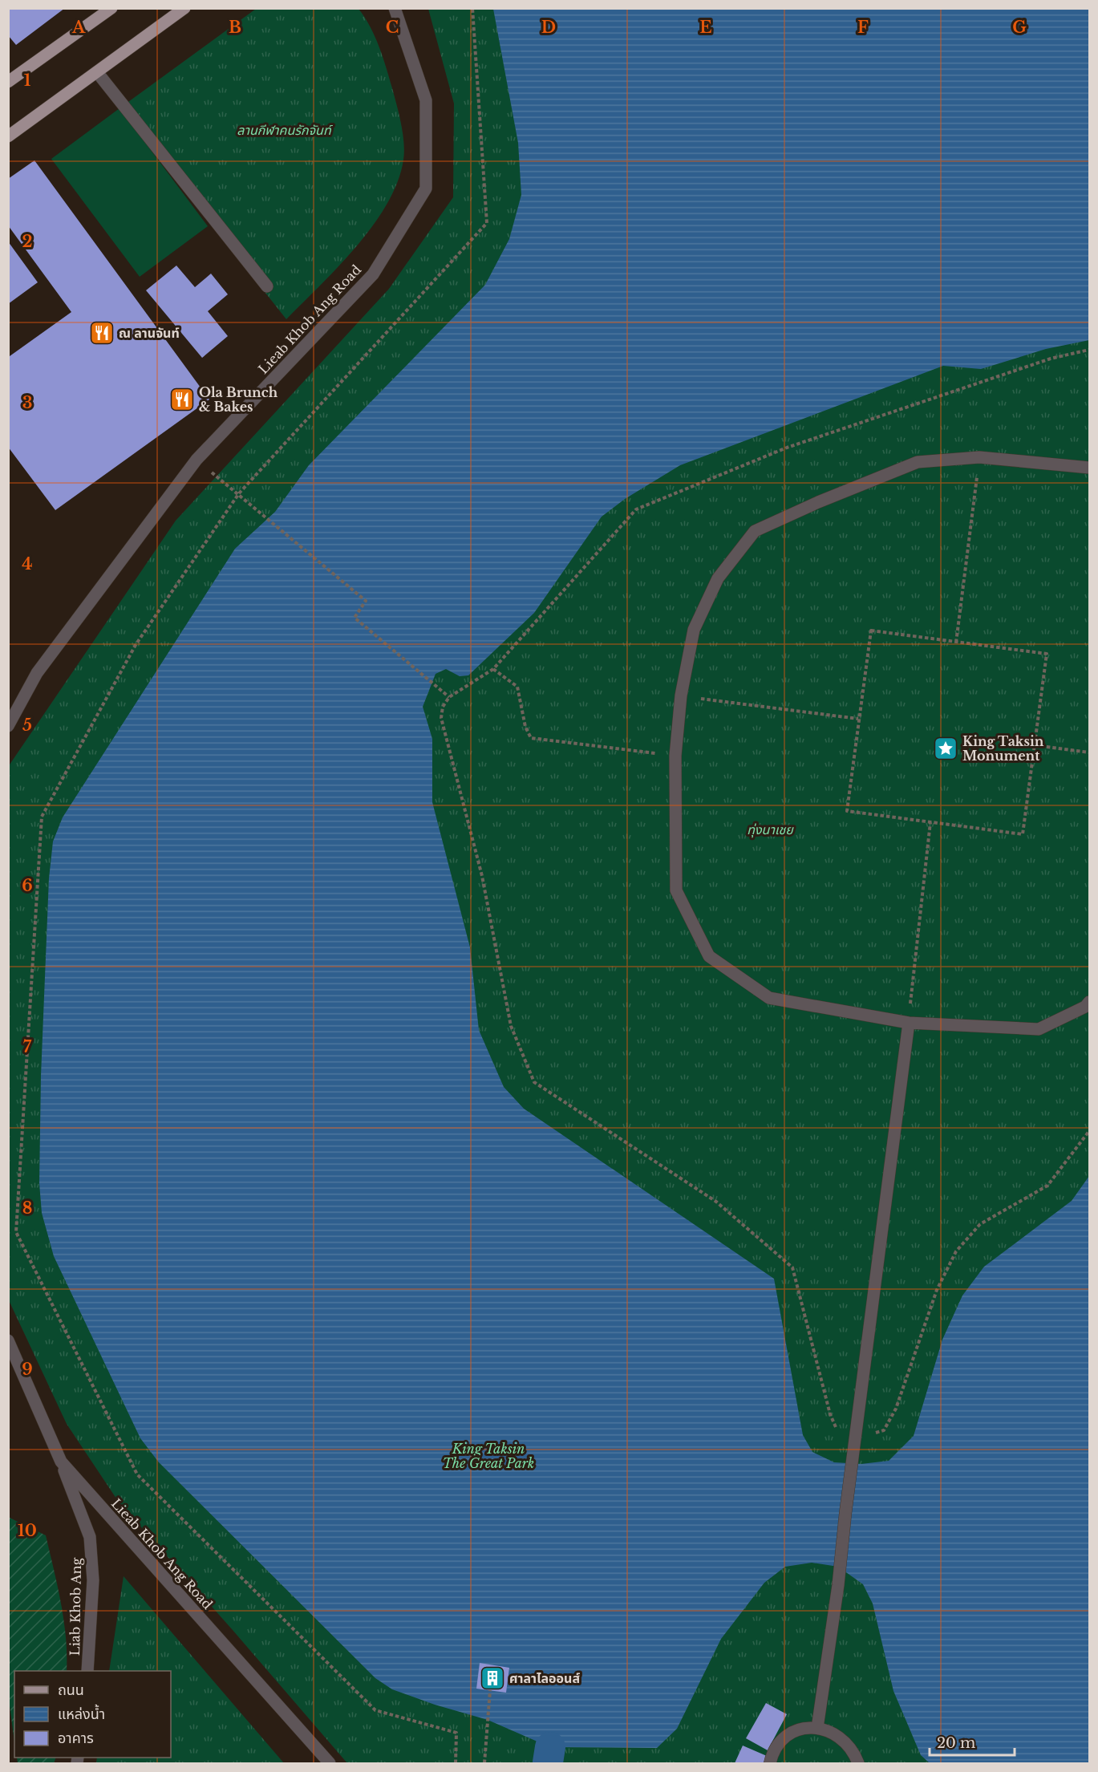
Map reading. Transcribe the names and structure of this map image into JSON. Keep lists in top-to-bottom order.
{
  "streets": {
    "street": ["Lieab Khob Ang Road", "Liab Khob Ang"]
  },
  "crossings": [
    ["Lieab Khob Ang Road", "Liab Khob Ang"]
  ],
  "parks": ["ลานกีฬาคนรักจันท์", "ทุ่งนาเชย", "King Taksin The Great Park"],
  "places": {
    "restaurant": ["ณ ลานจันท์", "Ola Brunch & Bakes"],
    "place": ["King Taksin Monument"],
    "building": ["ศาลาไลออนส์"]
  },
  "legend": ["ถนน", "แหล่งน้ำ", "อาคาร"],
  "scale_bar": "20 m",
  "grid": {
    "columns": [
      "A",
      "B",
      "C",
      "D",
      "E",
      "F",
      "G"
    ],
    "rows": [
      "1",
      "2",
      "3",
      "4",
      "5",
      "6",
      "7",
      "8",
      "9",
      "10"
    ]
  }
}
